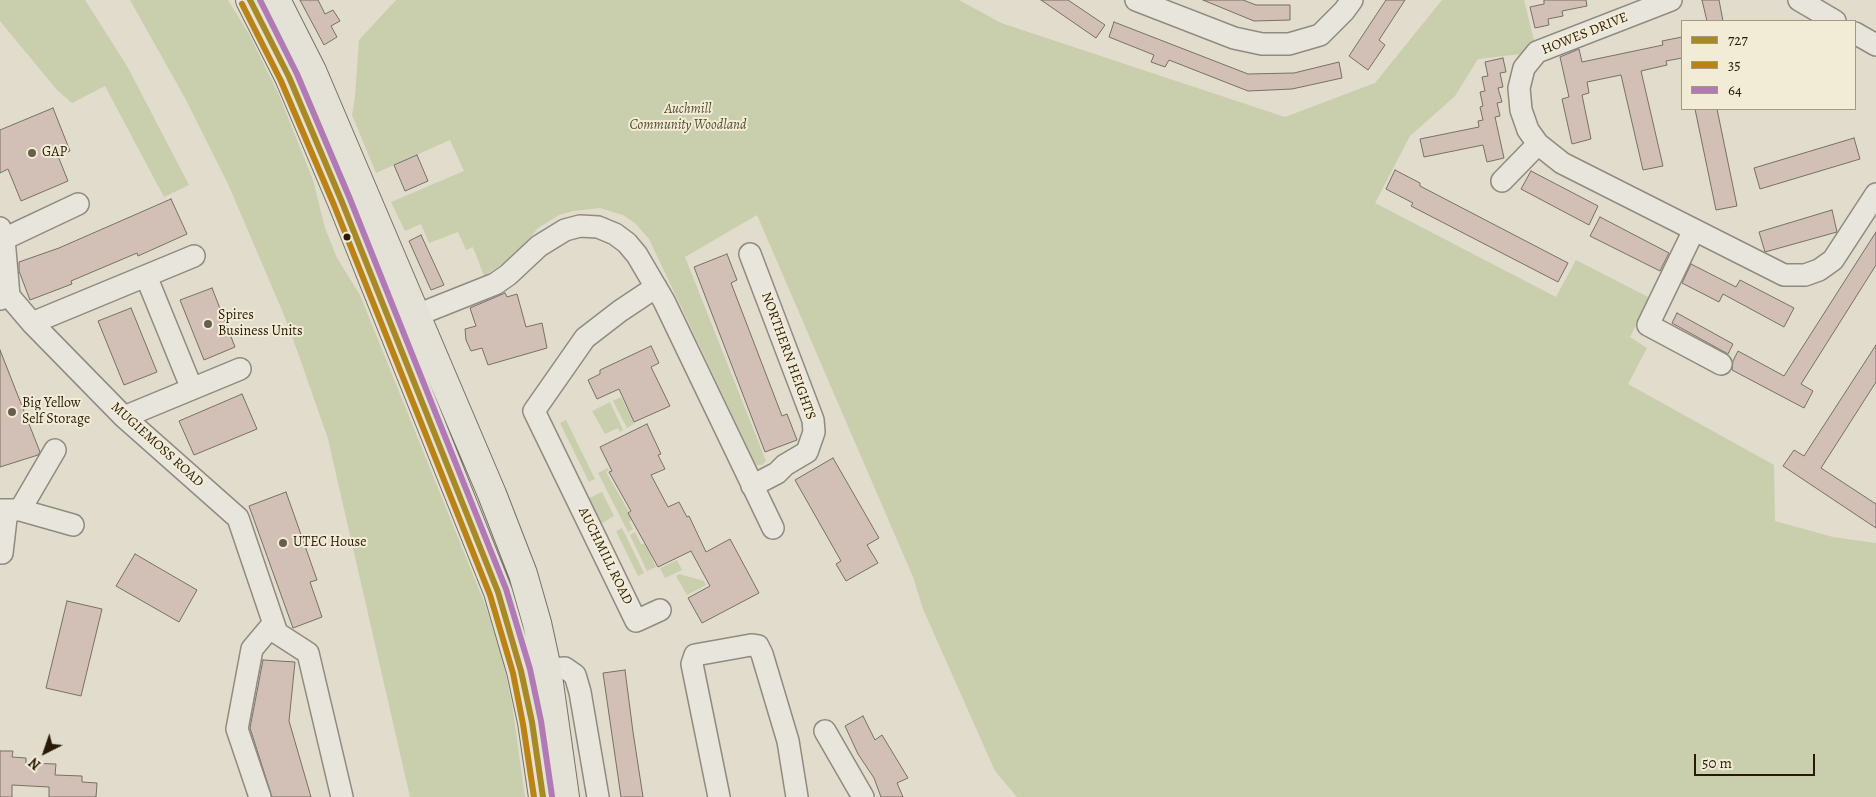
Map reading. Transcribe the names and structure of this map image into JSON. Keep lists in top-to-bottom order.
{
  "streets": {
    "street": [
      "HOWES DRIVE",
      "NORTHERN HEIGHTS",
      "MUGIEMOSS ROAD",
      "AUCHMILL ROAD"
    ]
  },
  "parks": ["Auchmill Community Woodland"],
  "places": [
    "GAP",
    "Spires Business Units",
    "Big Yellow Self Storage",
    "UTEC House"
  ],
  "lines": ["transit line 727", "transit line 64", "transit line 35"],
  "legend": ["727", "35", "64"],
  "scale_bar": "50 m",
  "north": "bottom left"
}
